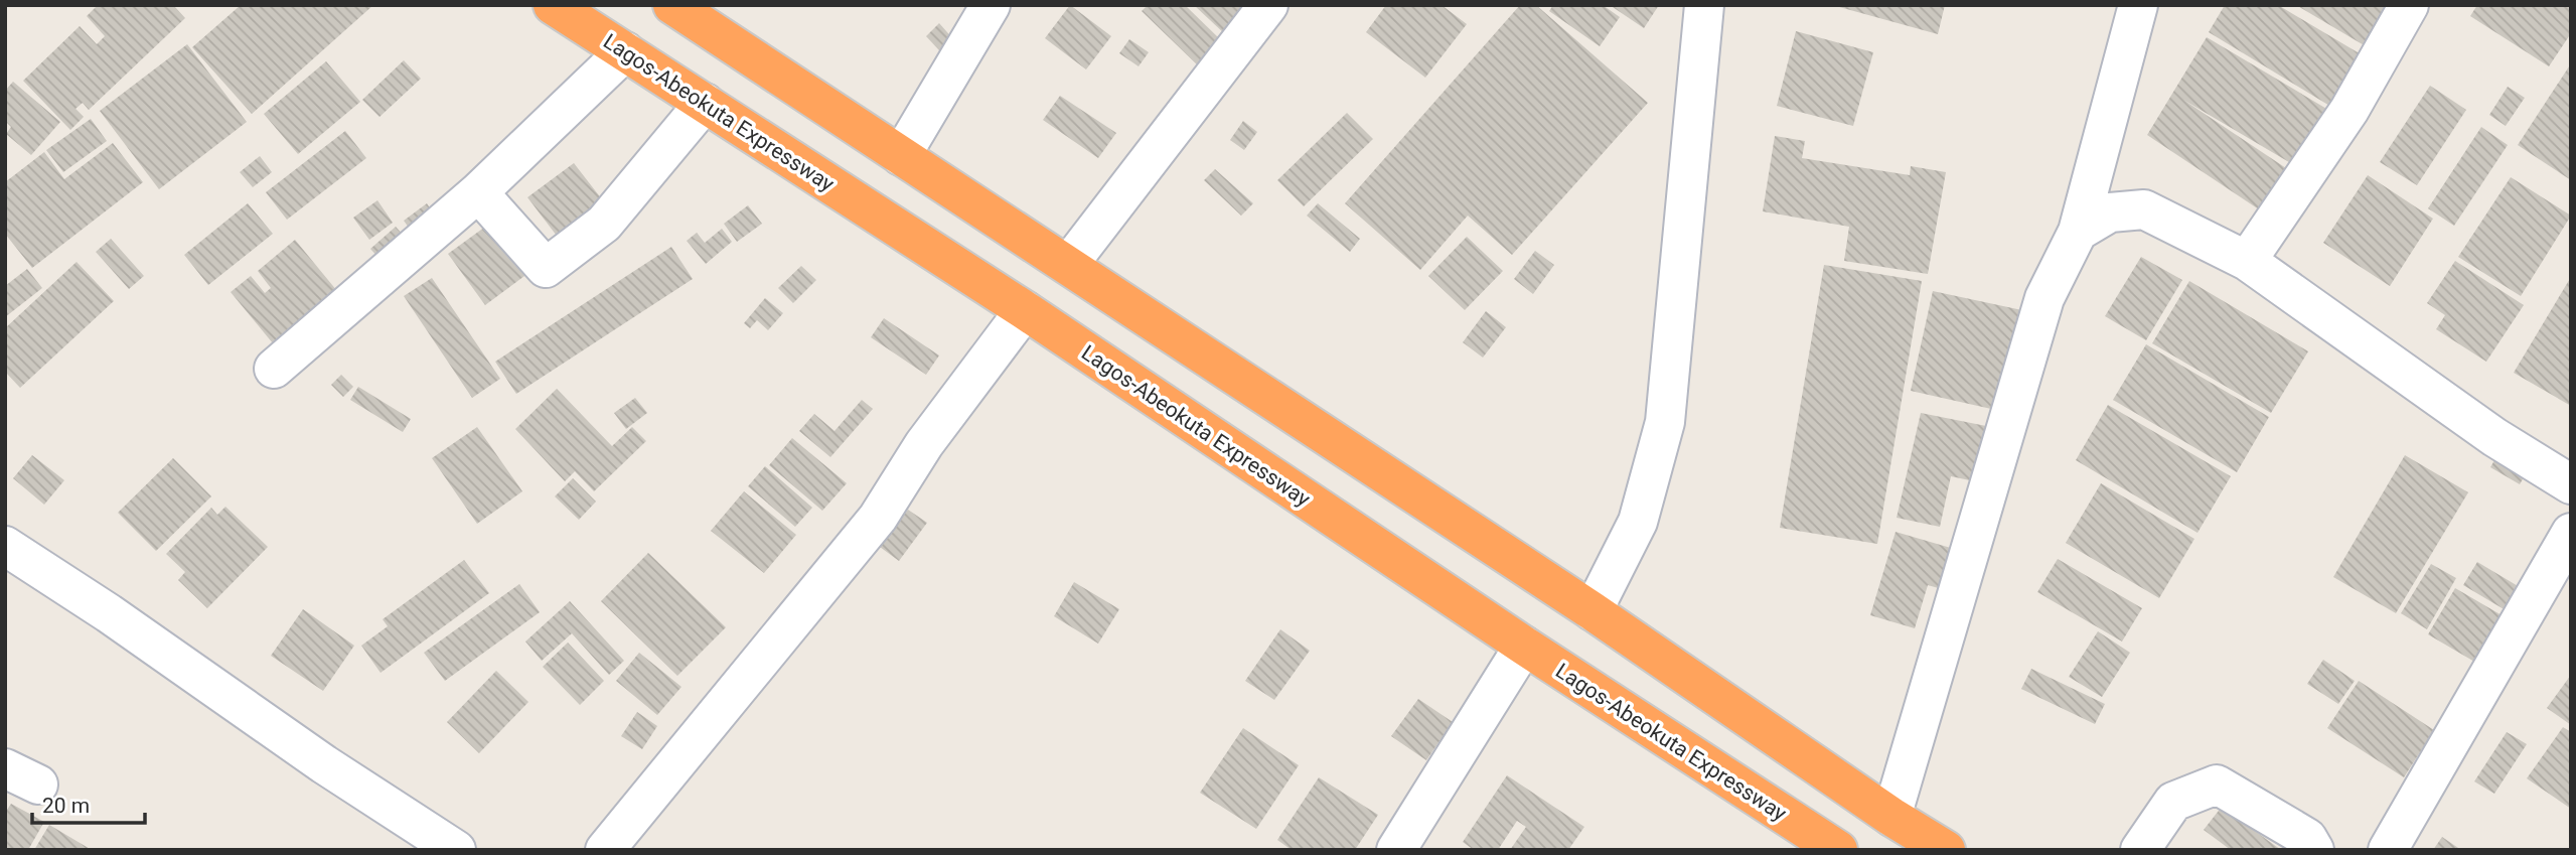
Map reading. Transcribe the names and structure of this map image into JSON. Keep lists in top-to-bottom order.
{
  "streets": {
    "highway": ["Lagos-Abeokuta Expressway"]
  },
  "scale_bar": "20 m"
}
